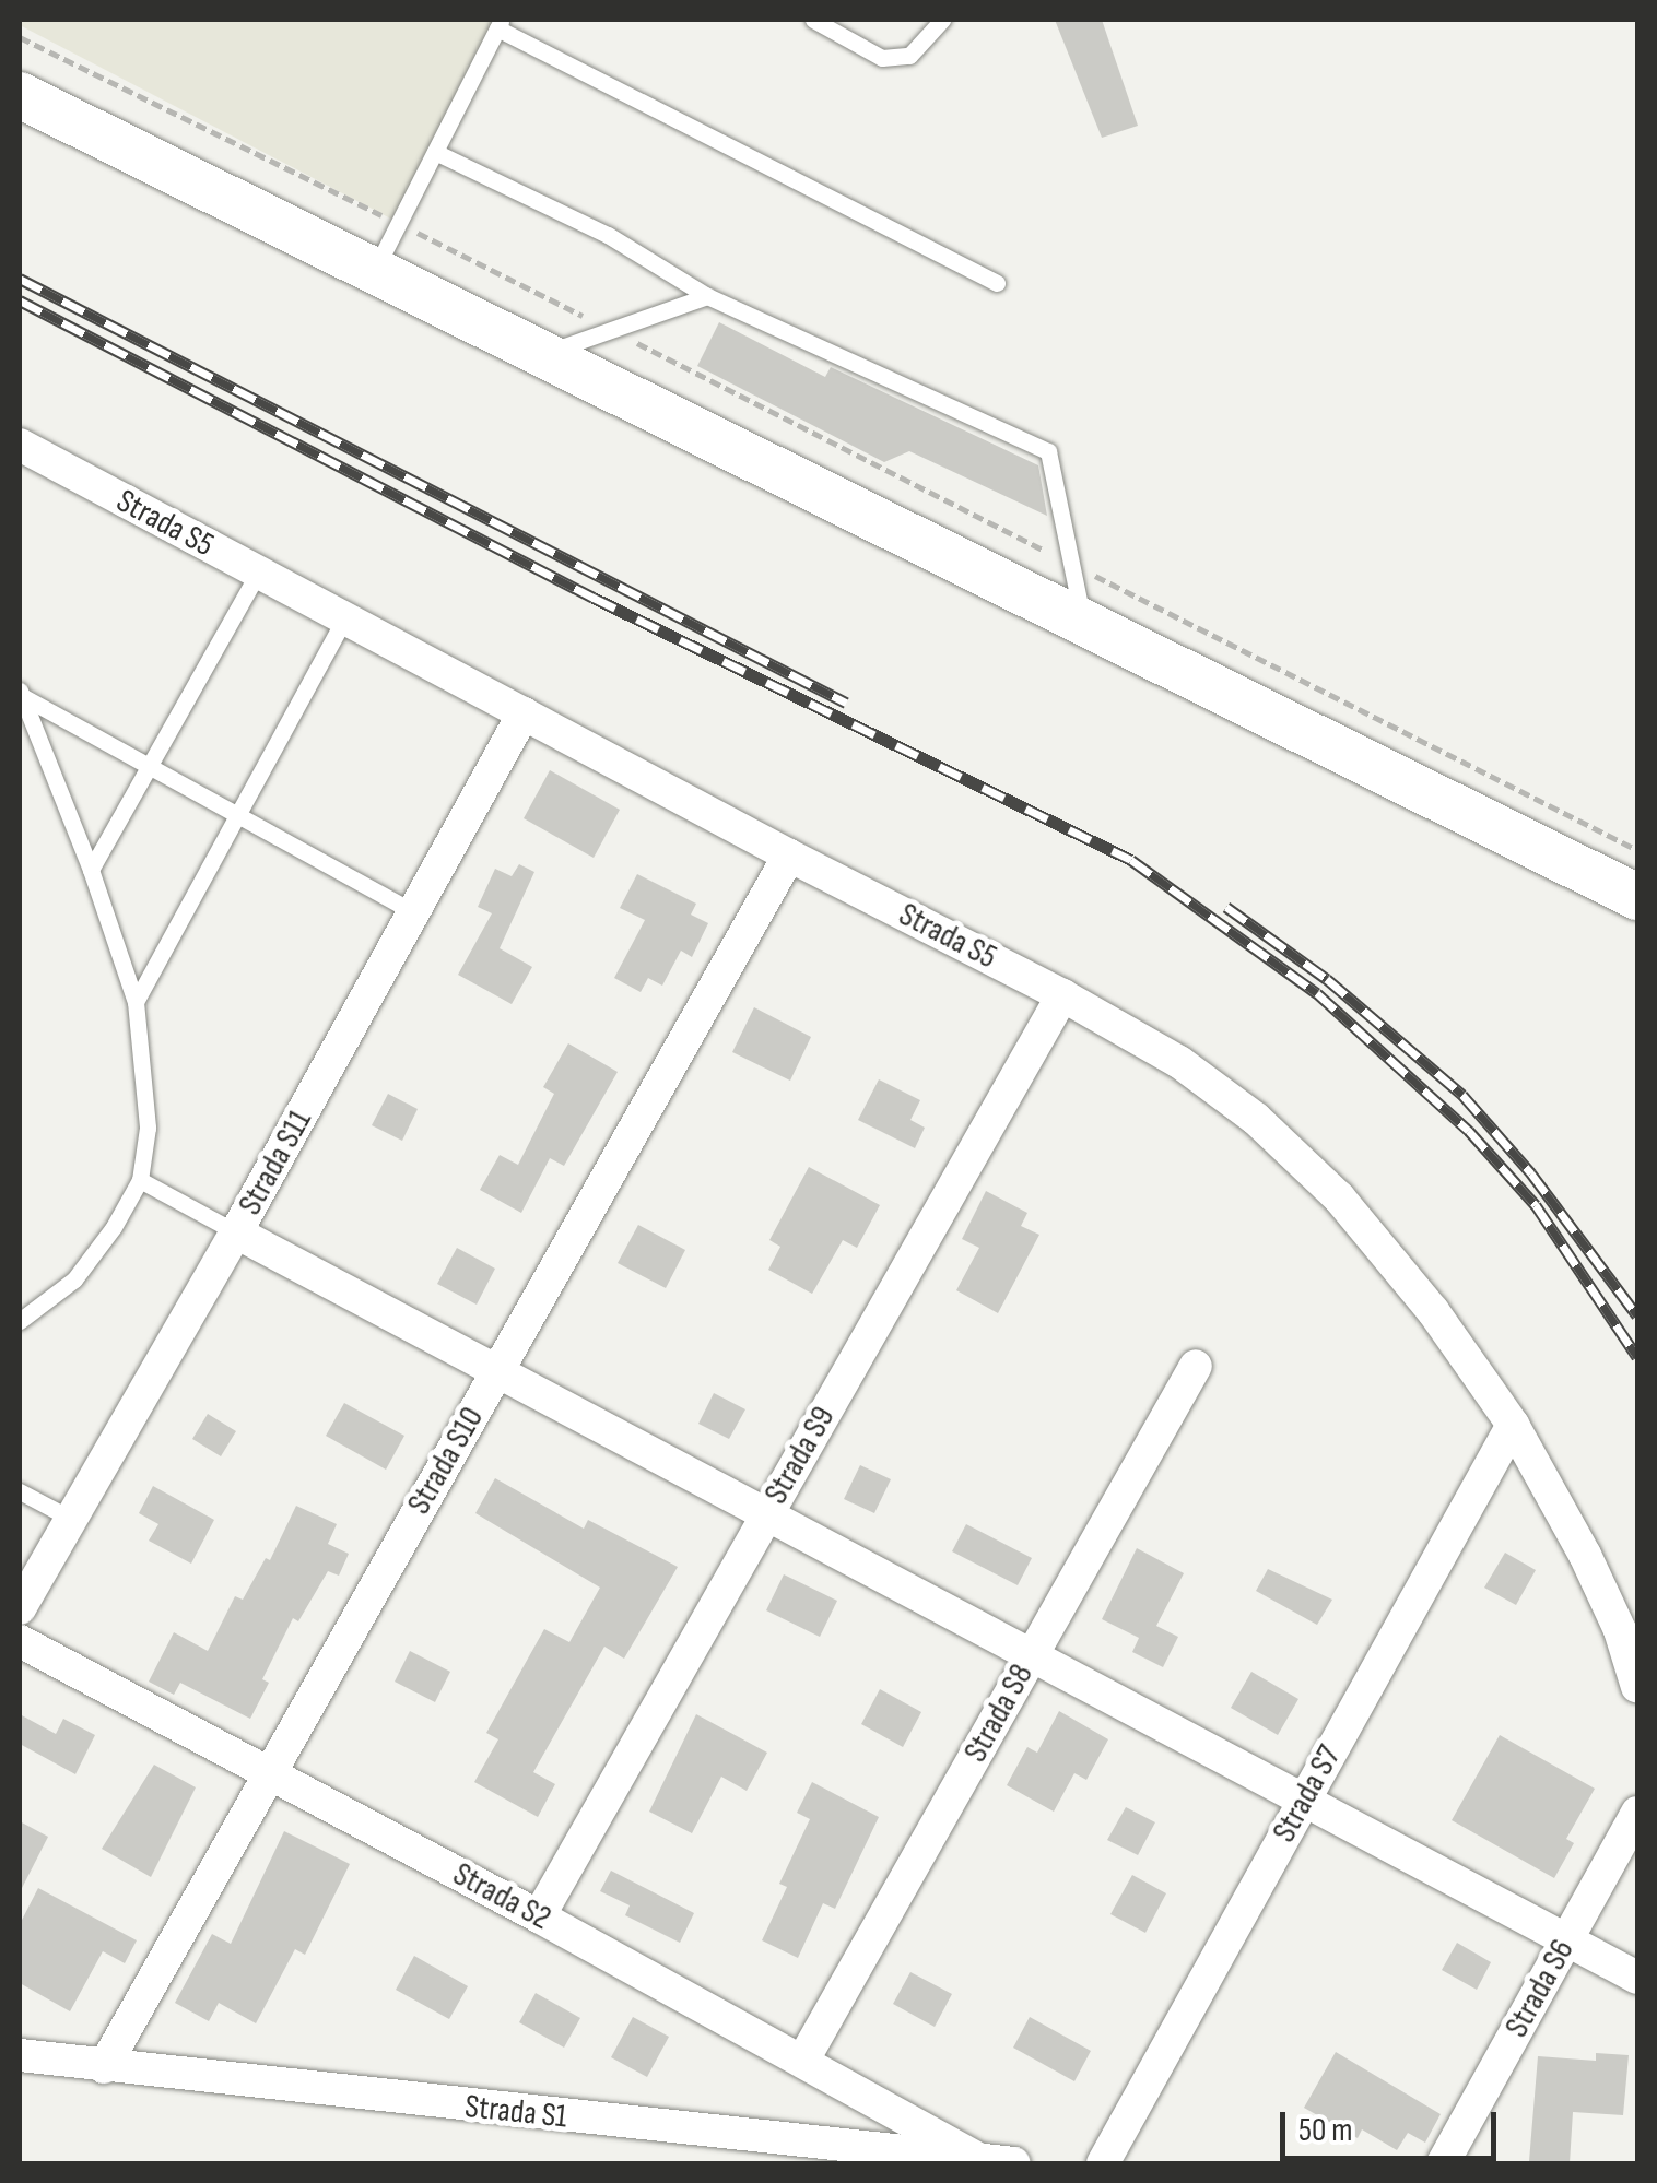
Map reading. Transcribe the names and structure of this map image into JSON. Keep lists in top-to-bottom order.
{
  "streets": {
    "street": [
      "Strada S5",
      "Strada S11",
      "Strada S9",
      "Strada S10",
      "Strada S8",
      "Strada S7",
      "Strada S2",
      "Strada S6",
      "Strada S1"
    ]
  },
  "crossings": [
    ["Strada S5", "Strada S11"],
    ["Strada S5", "Strada S9"],
    ["Strada S5", "Strada S10"],
    ["Strada S5", "Strada S7"],
    ["Strada S9", "Strada S2"],
    ["Strada S10", "Strada S2"],
    ["Strada S10", "Strada S1"],
    ["Strada S8", "Strada S2"],
    ["Strada S2", "Strada S1"]
  ],
  "scale_bar": "50 m"
}
